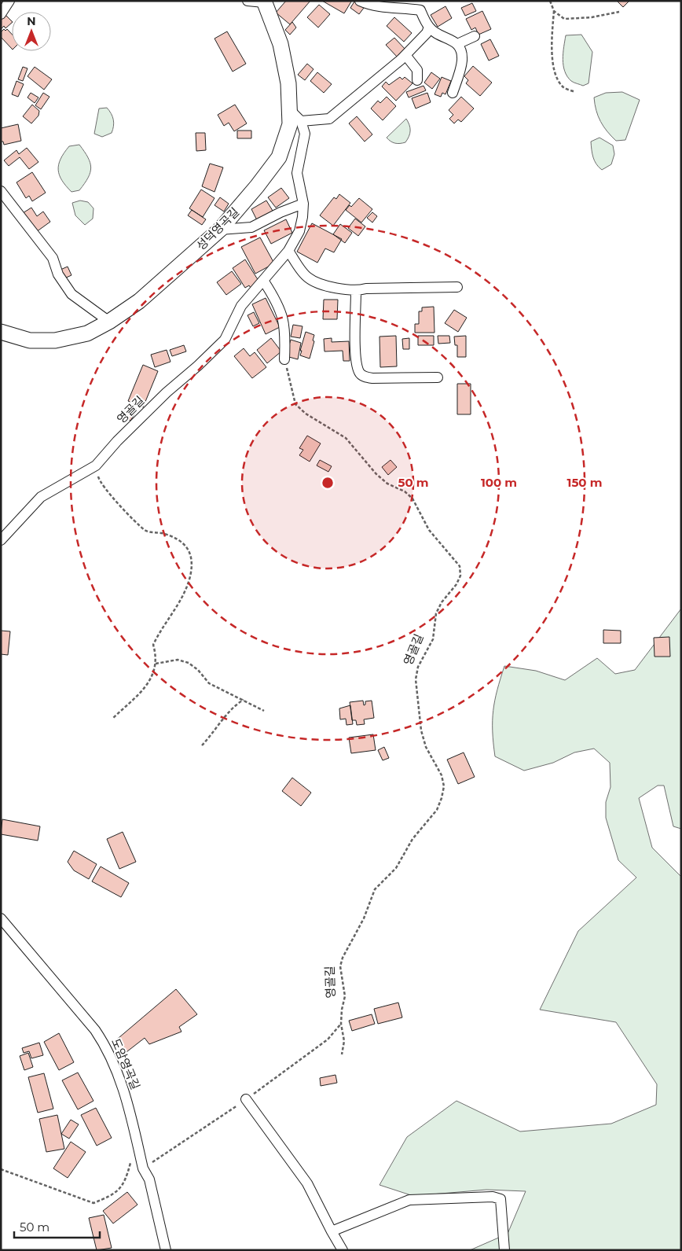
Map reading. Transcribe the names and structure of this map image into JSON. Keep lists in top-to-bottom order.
{
  "streets": {
    "main road": ["성덕영곡길"],
    "street": ["영골길", "도암영곡길"]
  },
  "scale_bar": "50 m",
  "north": "top",
  "rings": ["50 m", "100 m", "150 m"]
}
